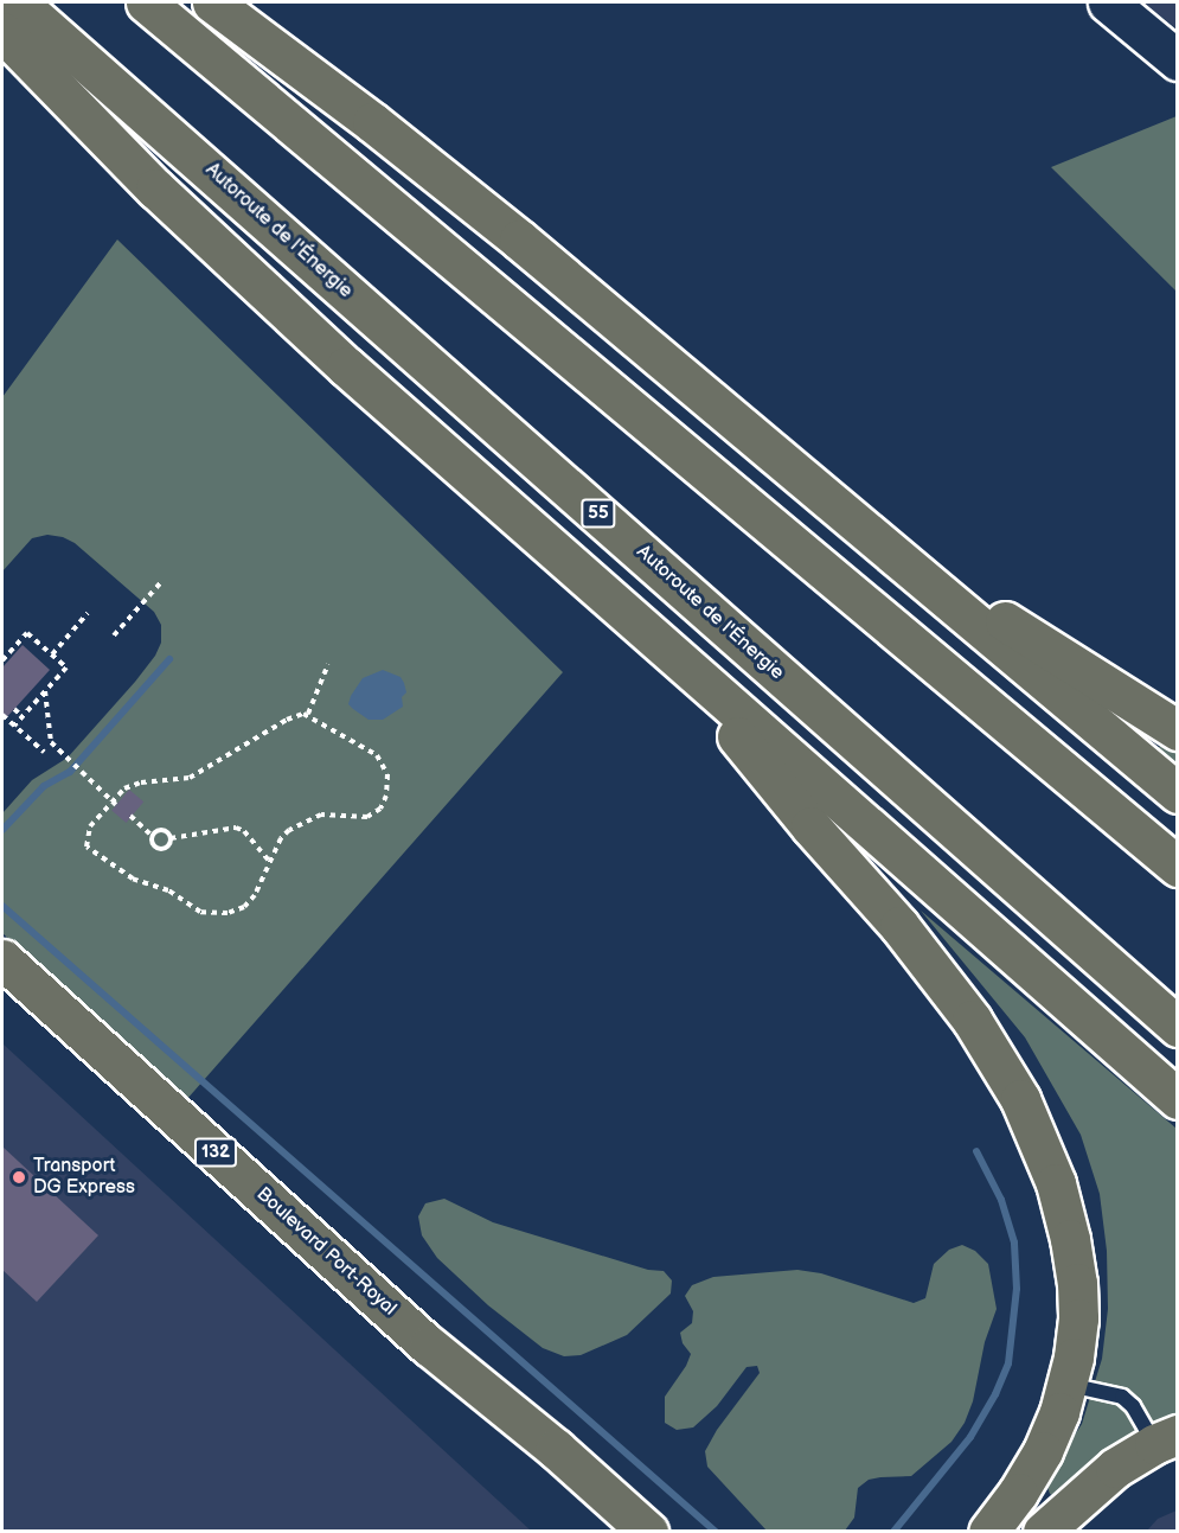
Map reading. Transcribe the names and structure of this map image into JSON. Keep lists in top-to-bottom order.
{
  "streets": {
    "main road": [
      "Autoroute de l'Énergie",
      "55",
      "132",
      "Boulevard Port-Royal"
    ]
  },
  "places": ["Transport DG Express"]
}
